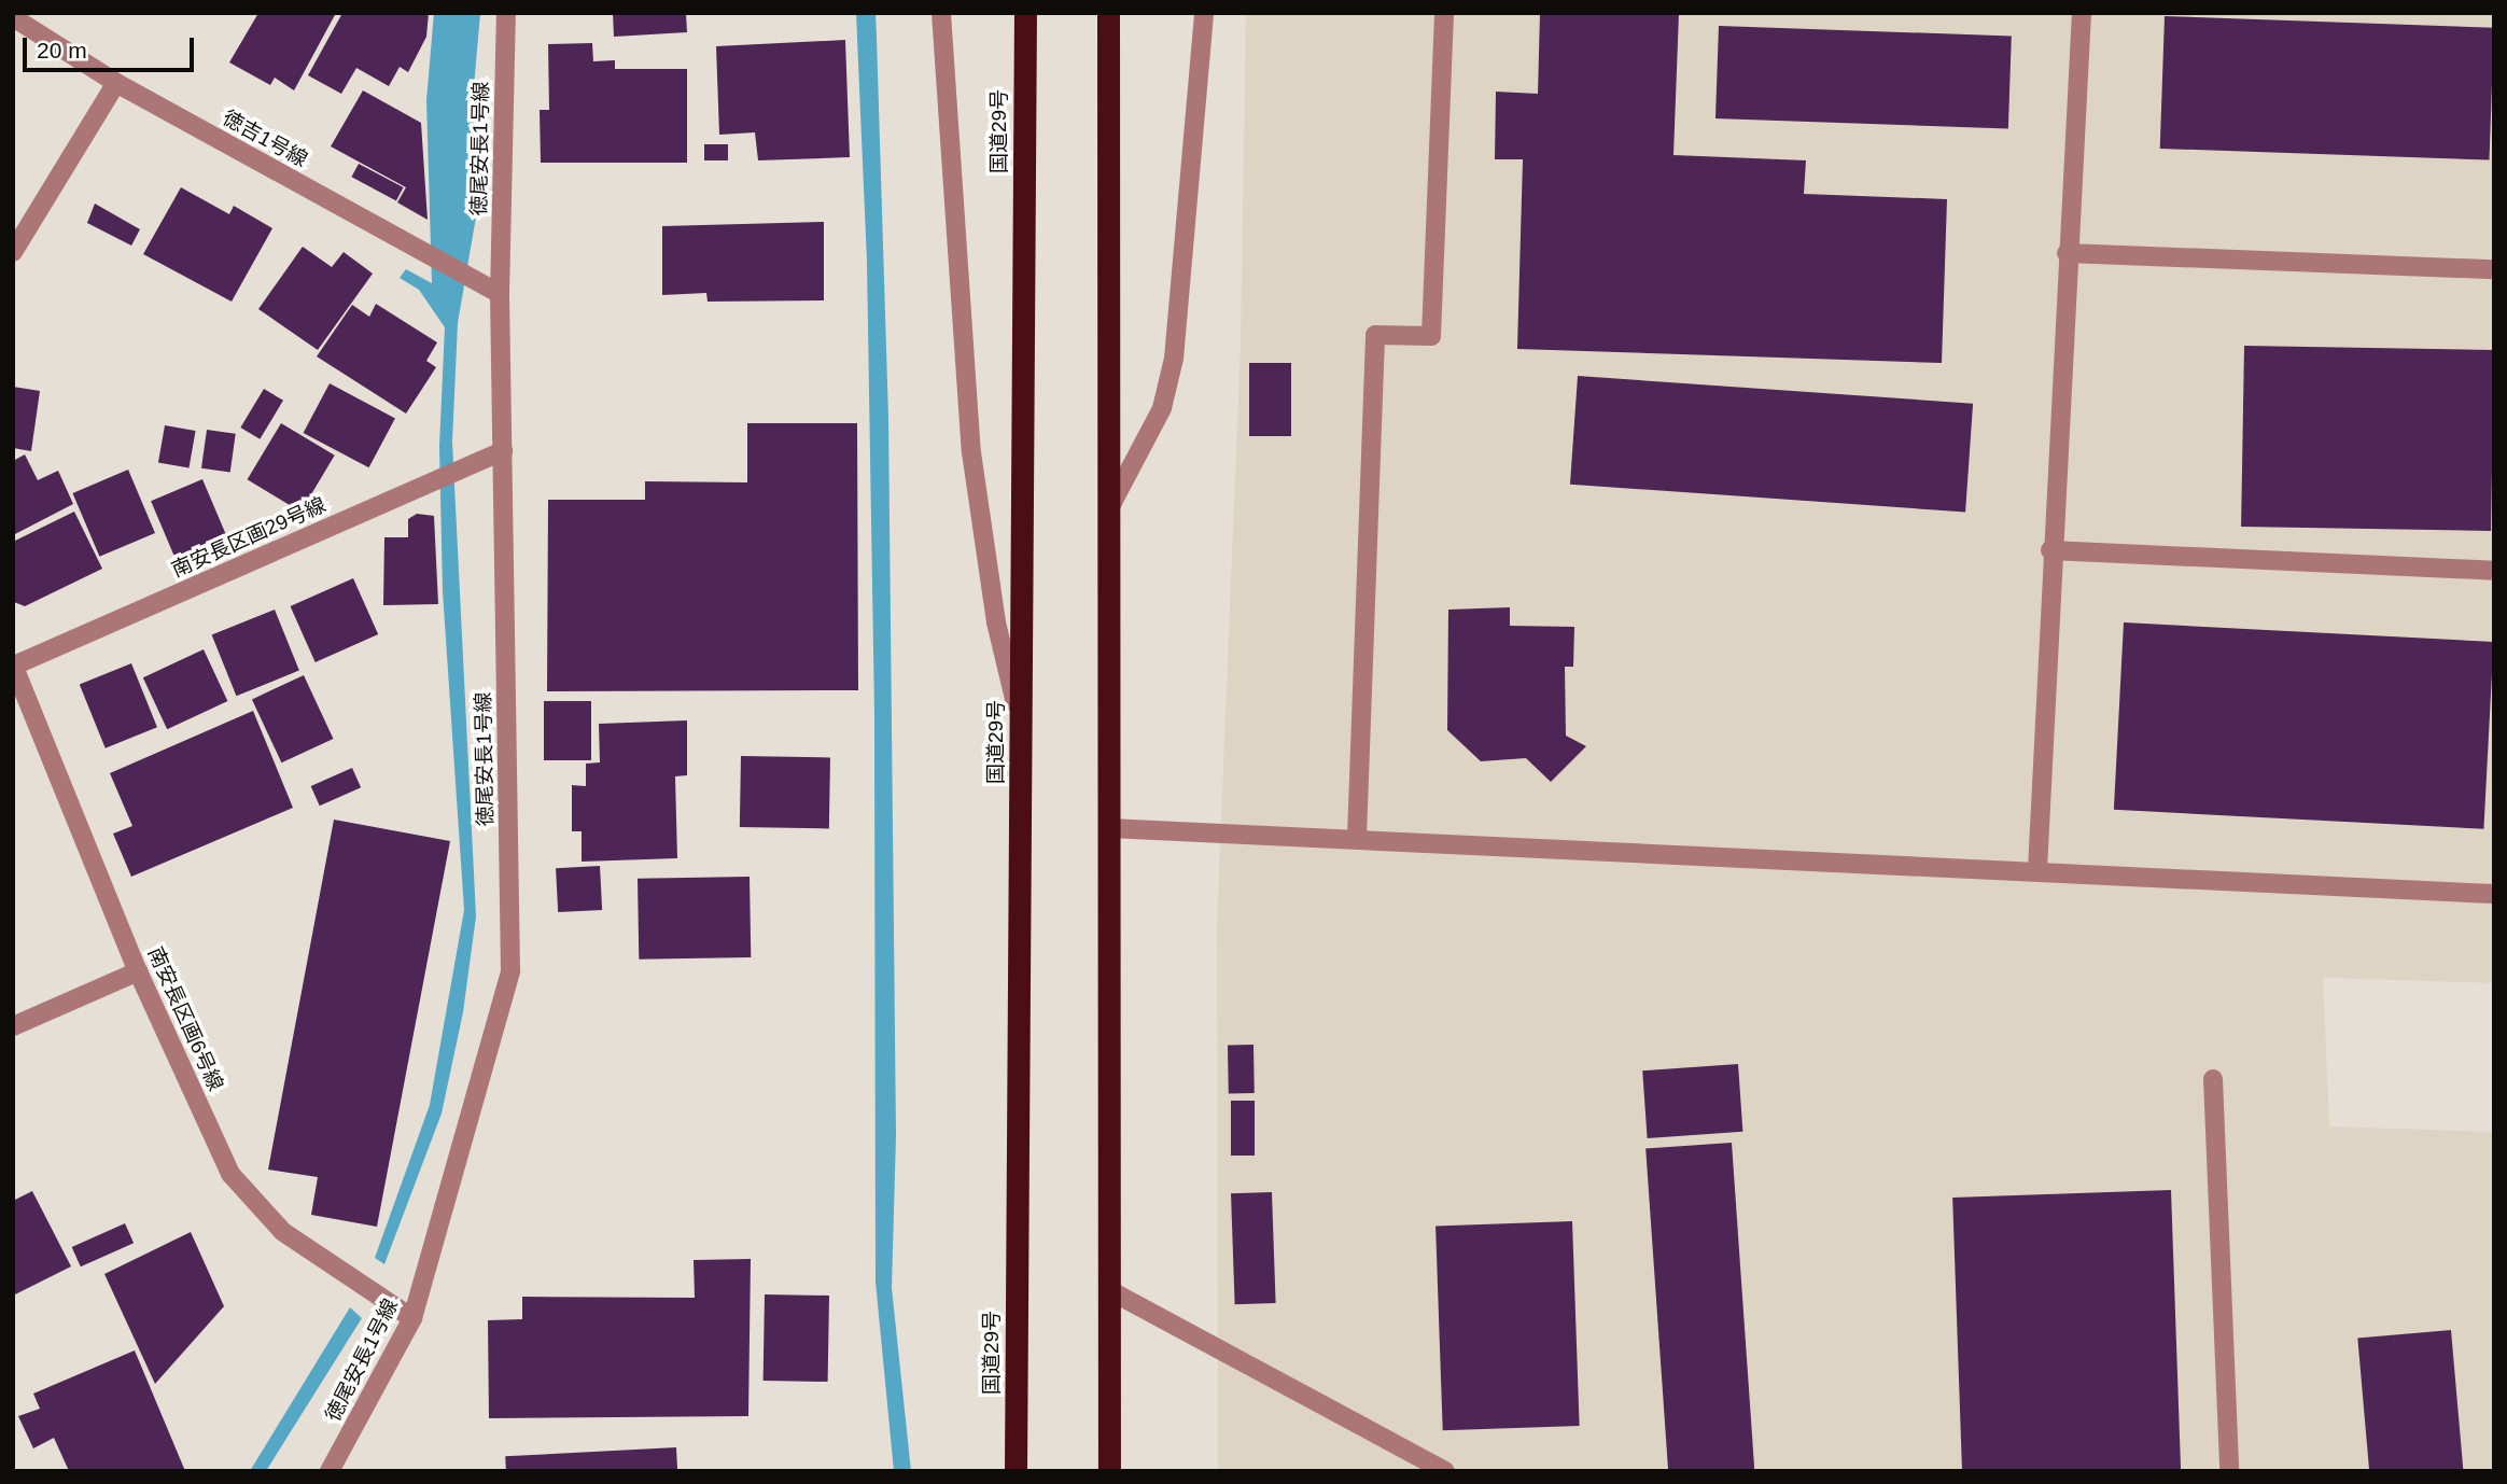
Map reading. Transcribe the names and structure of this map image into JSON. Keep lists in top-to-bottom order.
{
  "streets": {
    "highway": ["国道29号"],
    "street": [
      "徳吉1号線",
      "徳尾安長1号線",
      "南安長区画29号線",
      "南安長区画6号線"
    ]
  },
  "crossings": [
    ["徳吉1号線", "徳尾安長1号線"],
    ["徳尾安長1号線", "南安長区画29号線"],
    ["徳尾安長1号線", "南安長区画6号線"],
    ["南安長区画29号線", "南安長区画6号線"]
  ],
  "scale_bar": "20 m"
}
